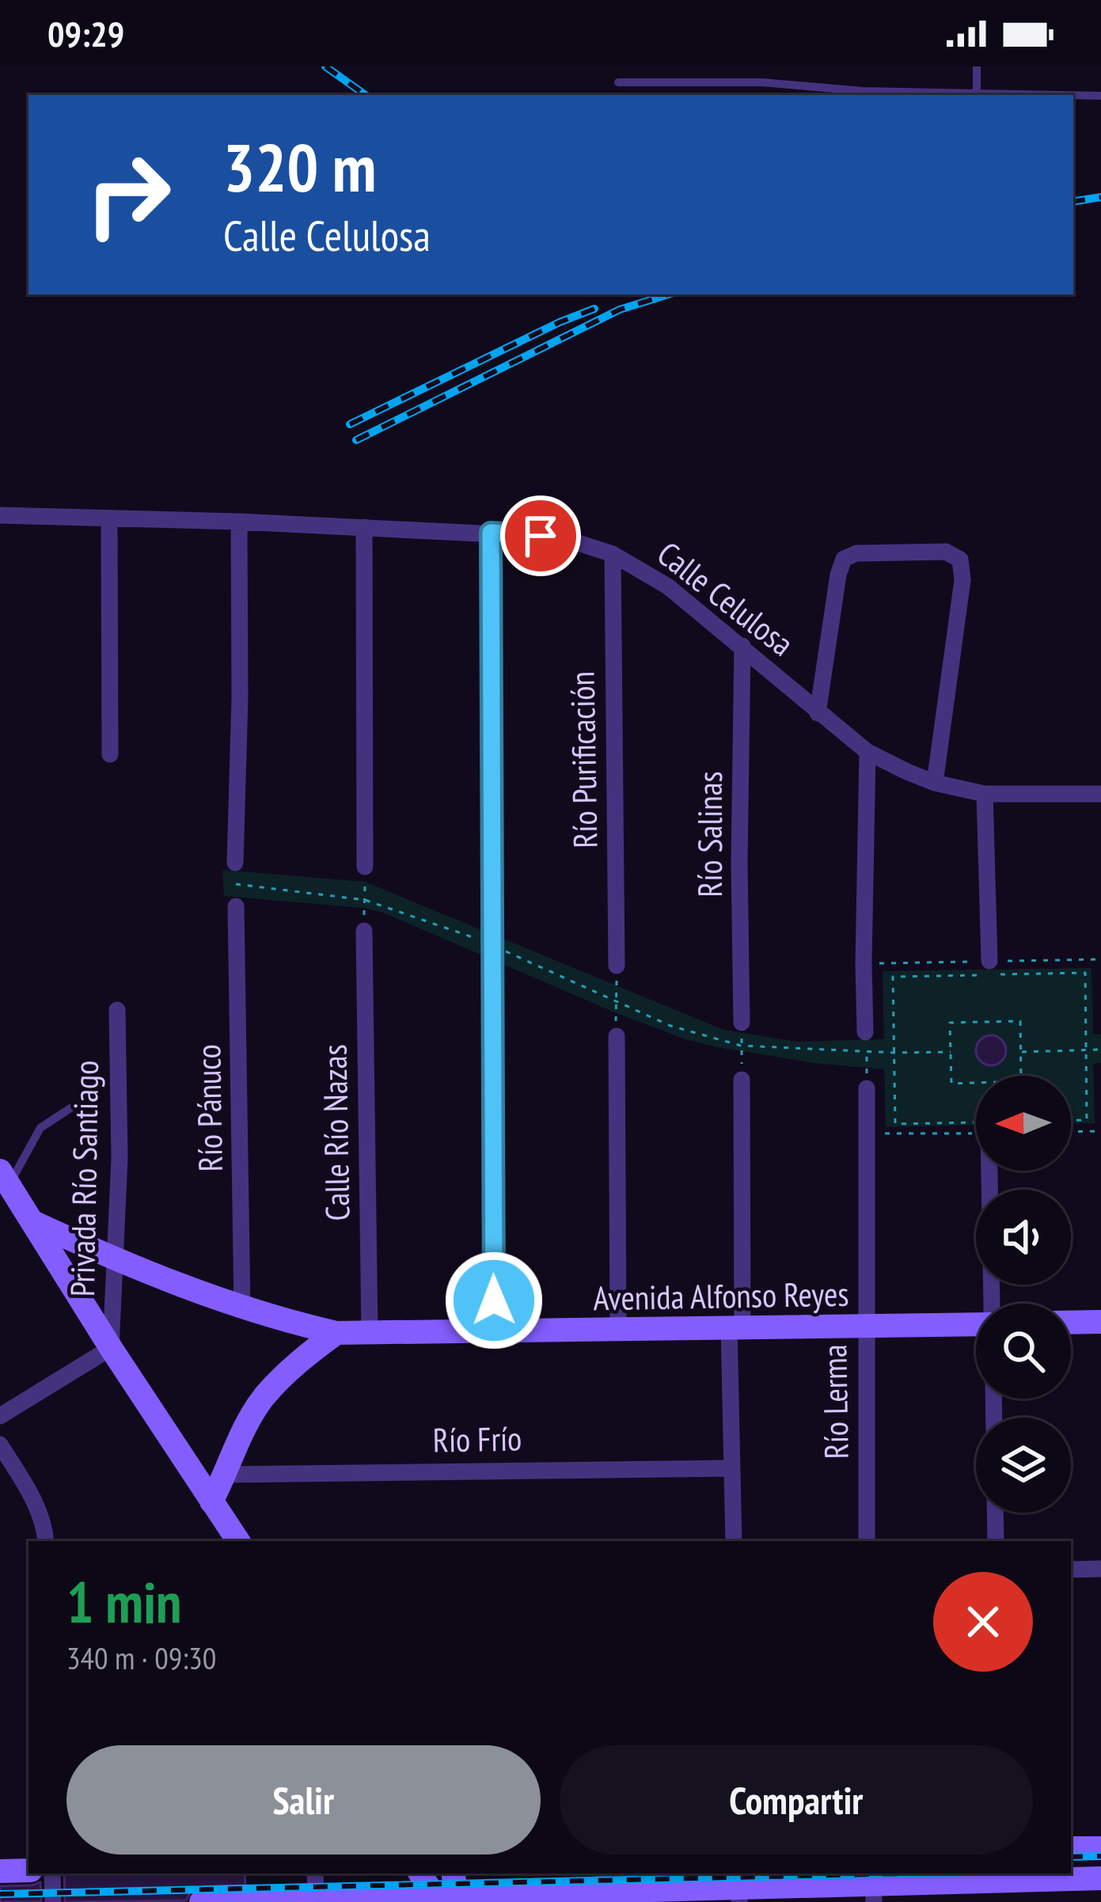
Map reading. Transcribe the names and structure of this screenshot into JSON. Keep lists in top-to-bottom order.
{
  "streets": {
    "street": [
      "Calle Celulosa",
      "Río Purificación",
      "Río Salinas",
      "Río Pánuco",
      "Calle Río Nazas",
      "Privada Río Santiago",
      "Avenida Alfonso Reyes",
      "Río Lerma",
      "Río Frío"
    ]
  },
  "crossings": [
    ["Calle Celulosa", "Río Purificación"],
    ["Calle Celulosa", "Río Salinas"],
    ["Río Pánuco", "Avenida Alfonso Reyes"],
    ["Calle Río Nazas", "Avenida Alfonso Reyes"],
    ["Privada Río Santiago", "Avenida Alfonso Reyes"],
    ["Avenida Alfonso Reyes", "Río Lerma"]
  ],
  "north": "left",
  "page": {
    "status": "09:29",
    "turn": ["320 m", "Calle Celulosa"],
    "heading": ["1 min", "340 m · 09:30"],
    "buttons": ["Salir", "Compartir"]
  }
}
